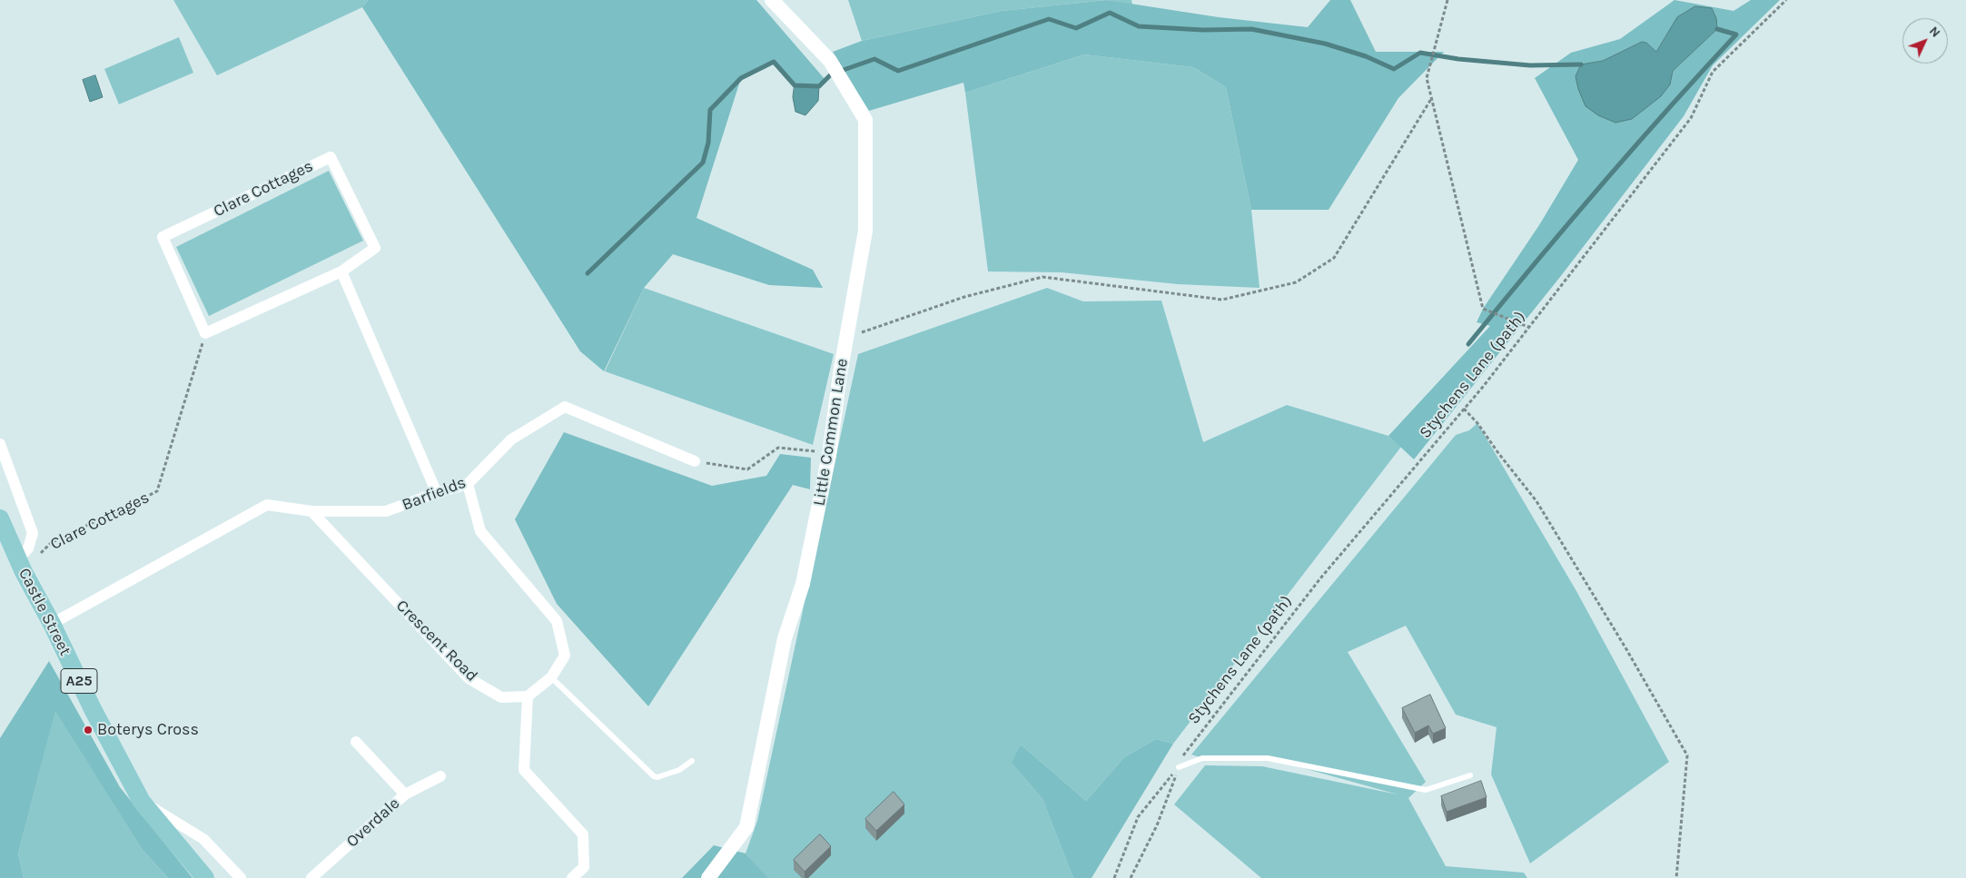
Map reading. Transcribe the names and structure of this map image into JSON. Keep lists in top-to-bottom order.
{
  "streets": {
    "main road": ["Castle Street", "A25"],
    "street": [
      "Clare Cottages",
      "Little Common Lane",
      "Barfields",
      "Crescent Road",
      "Overdale"
    ],
    "path": ["Stychens Lane (path)"]
  },
  "crossings": [
    ["Clare Cottages", "Castle Street"],
    ["Barfields", "Castle Street"],
    ["Barfields", "Crescent Road"]
  ],
  "places": ["Boterys Cross"],
  "north": "top right"
}
